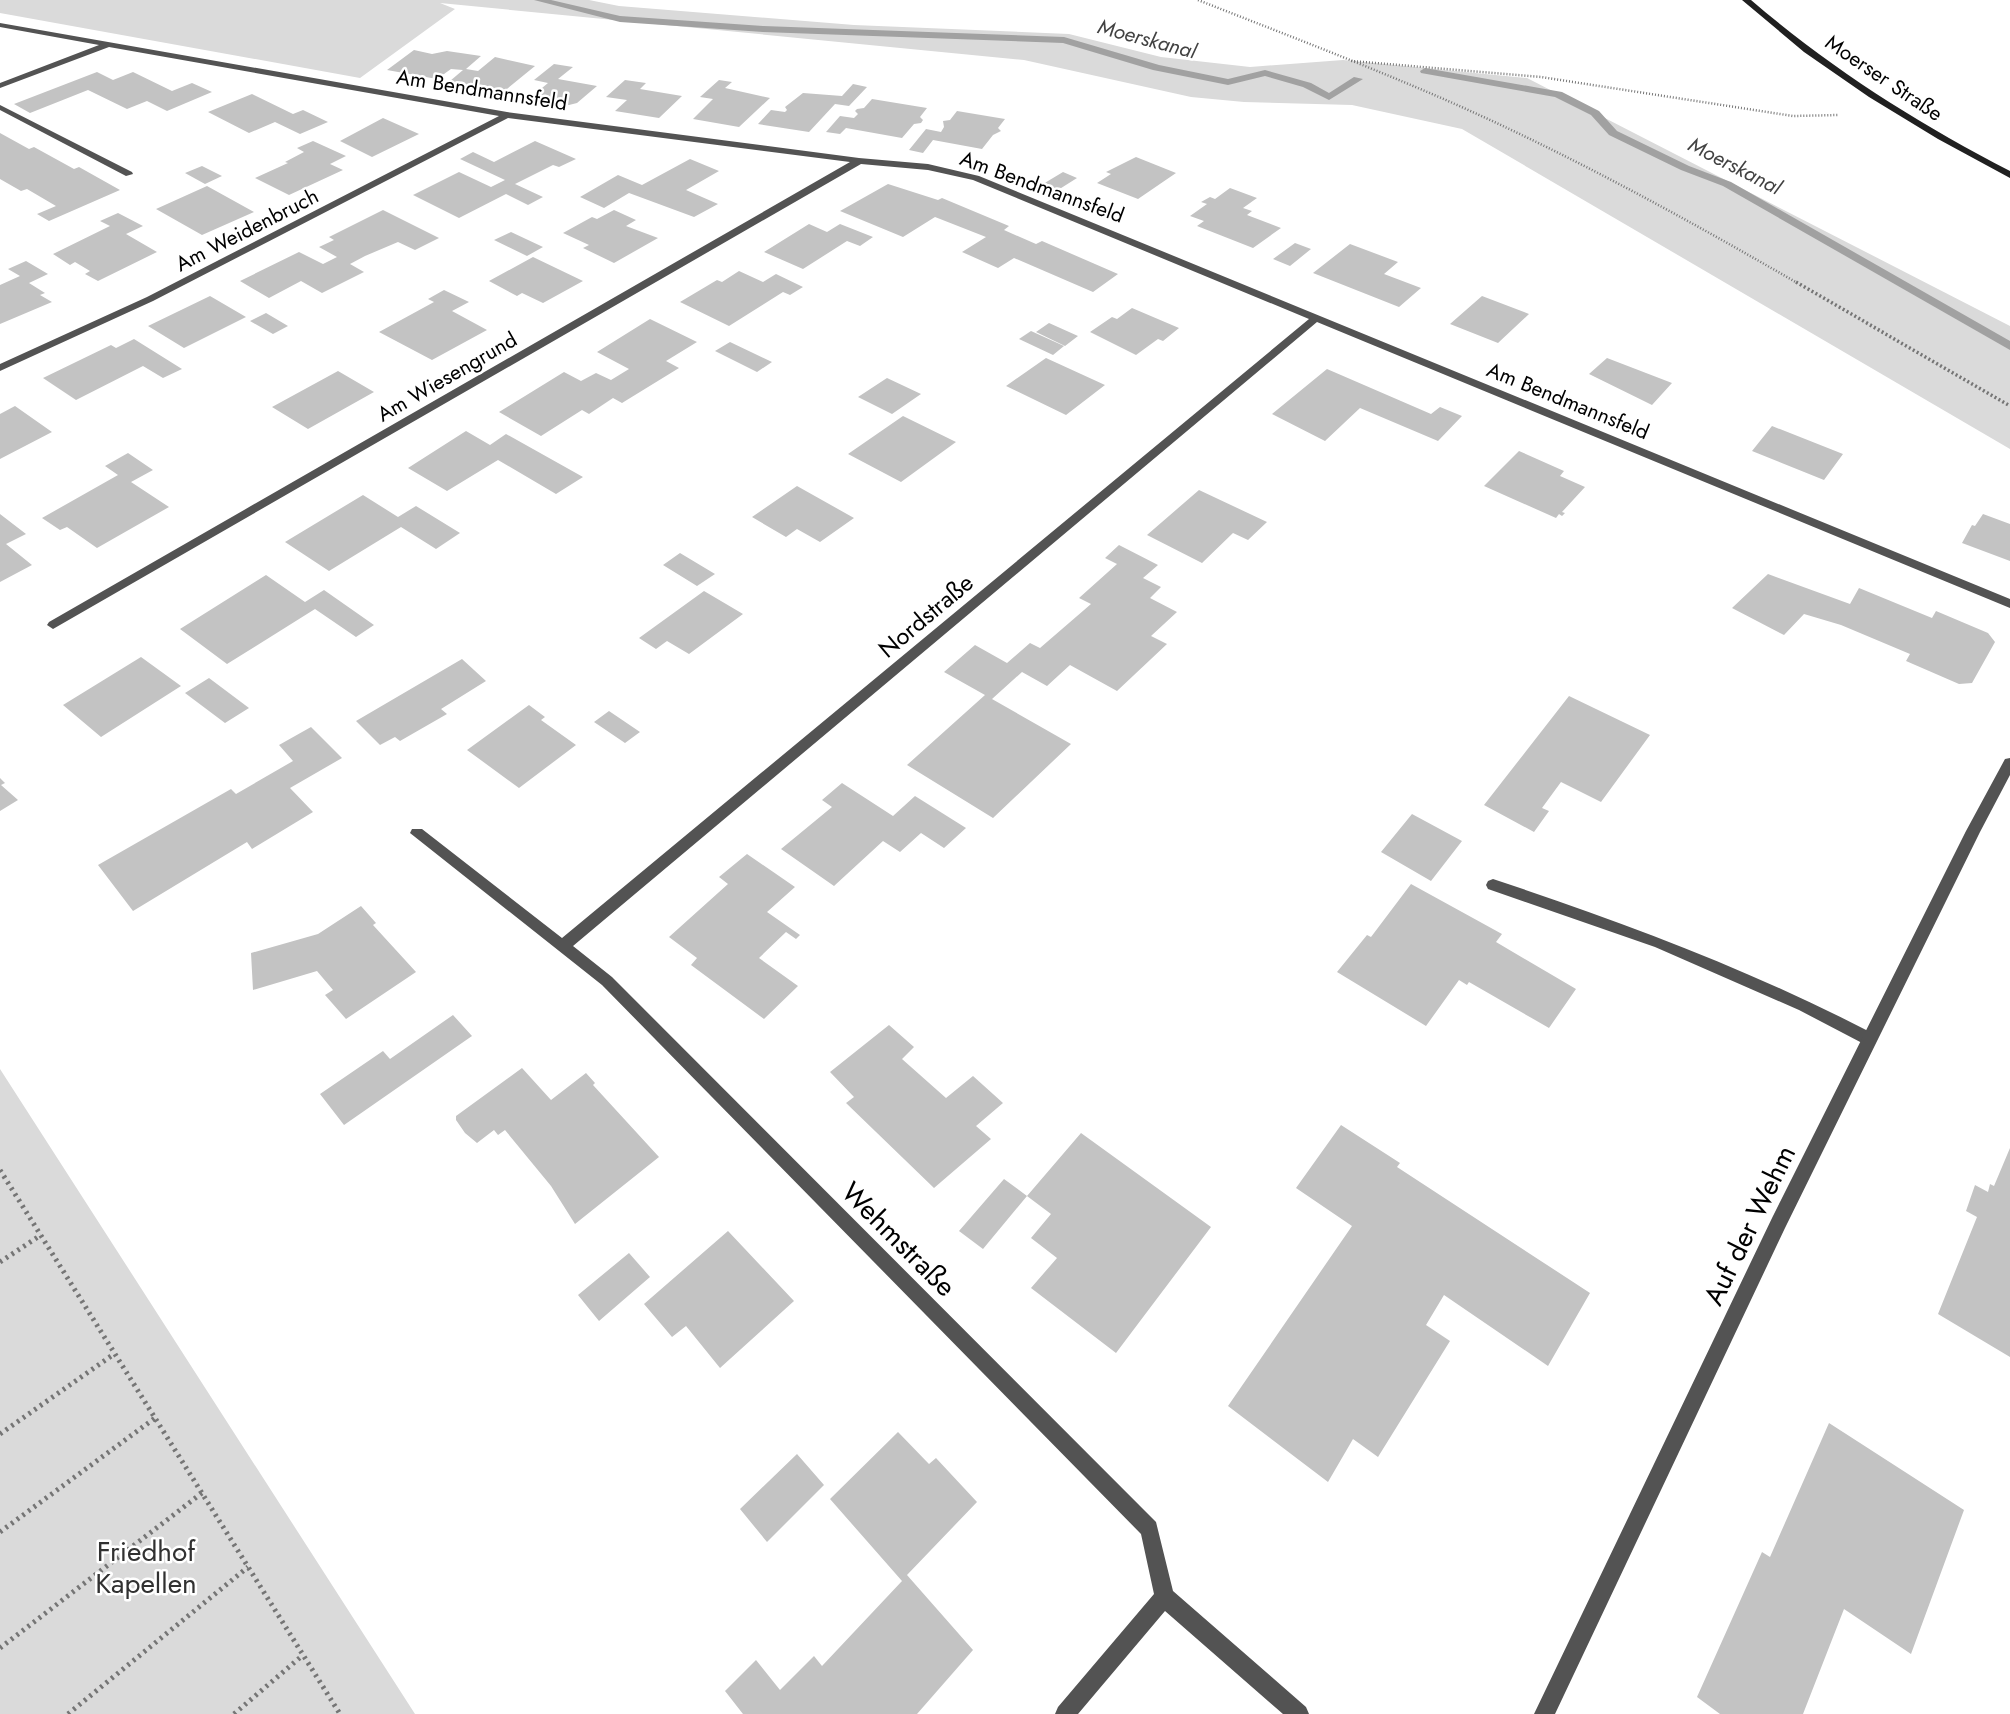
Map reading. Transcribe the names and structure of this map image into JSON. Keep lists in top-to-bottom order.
{
  "streets": {
    "street": [
      "Moerser Straße",
      "Am Bendmannsfeld",
      "Am Weidenbruch",
      "Am Wiesengrund",
      "Nordstraße",
      "Auf der Wehm",
      "Wehmstraße"
    ]
  },
  "crossings": [
    ["Am Bendmannsfeld", "Am Weidenbruch"],
    ["Am Bendmannsfeld", "Am Wiesengrund"],
    ["Am Bendmannsfeld", "Nordstraße"],
    ["Nordstraße", "Wehmstraße"]
  ],
  "water": ["Moerskanal"],
  "parks": ["Friedhof Kapellen"]
}
